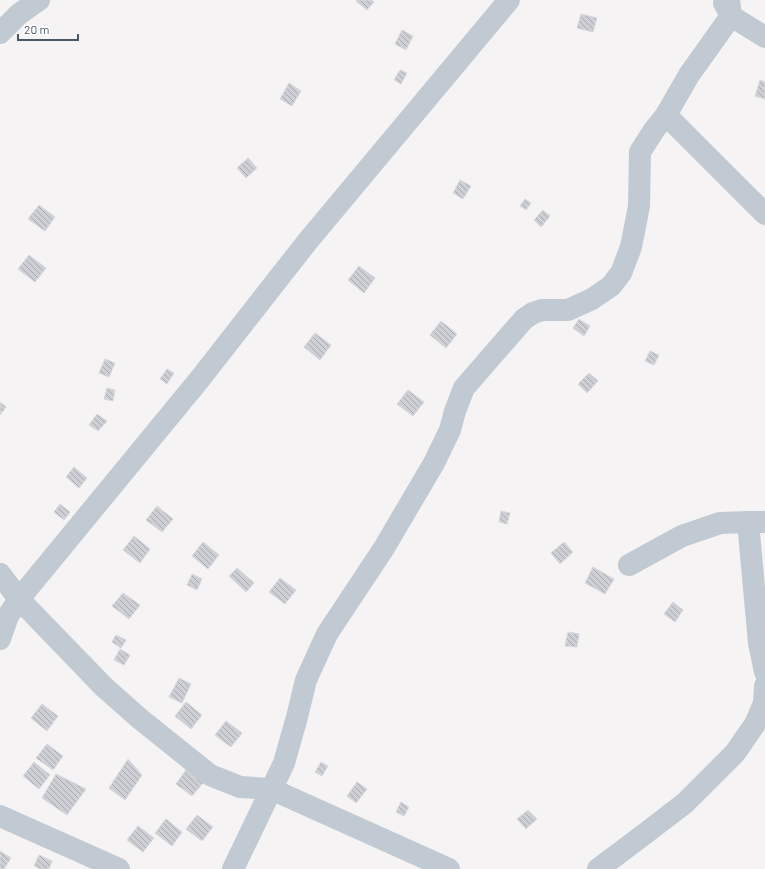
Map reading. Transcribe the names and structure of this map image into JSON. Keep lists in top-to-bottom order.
{
  "scale_bar": "20 m"
}
